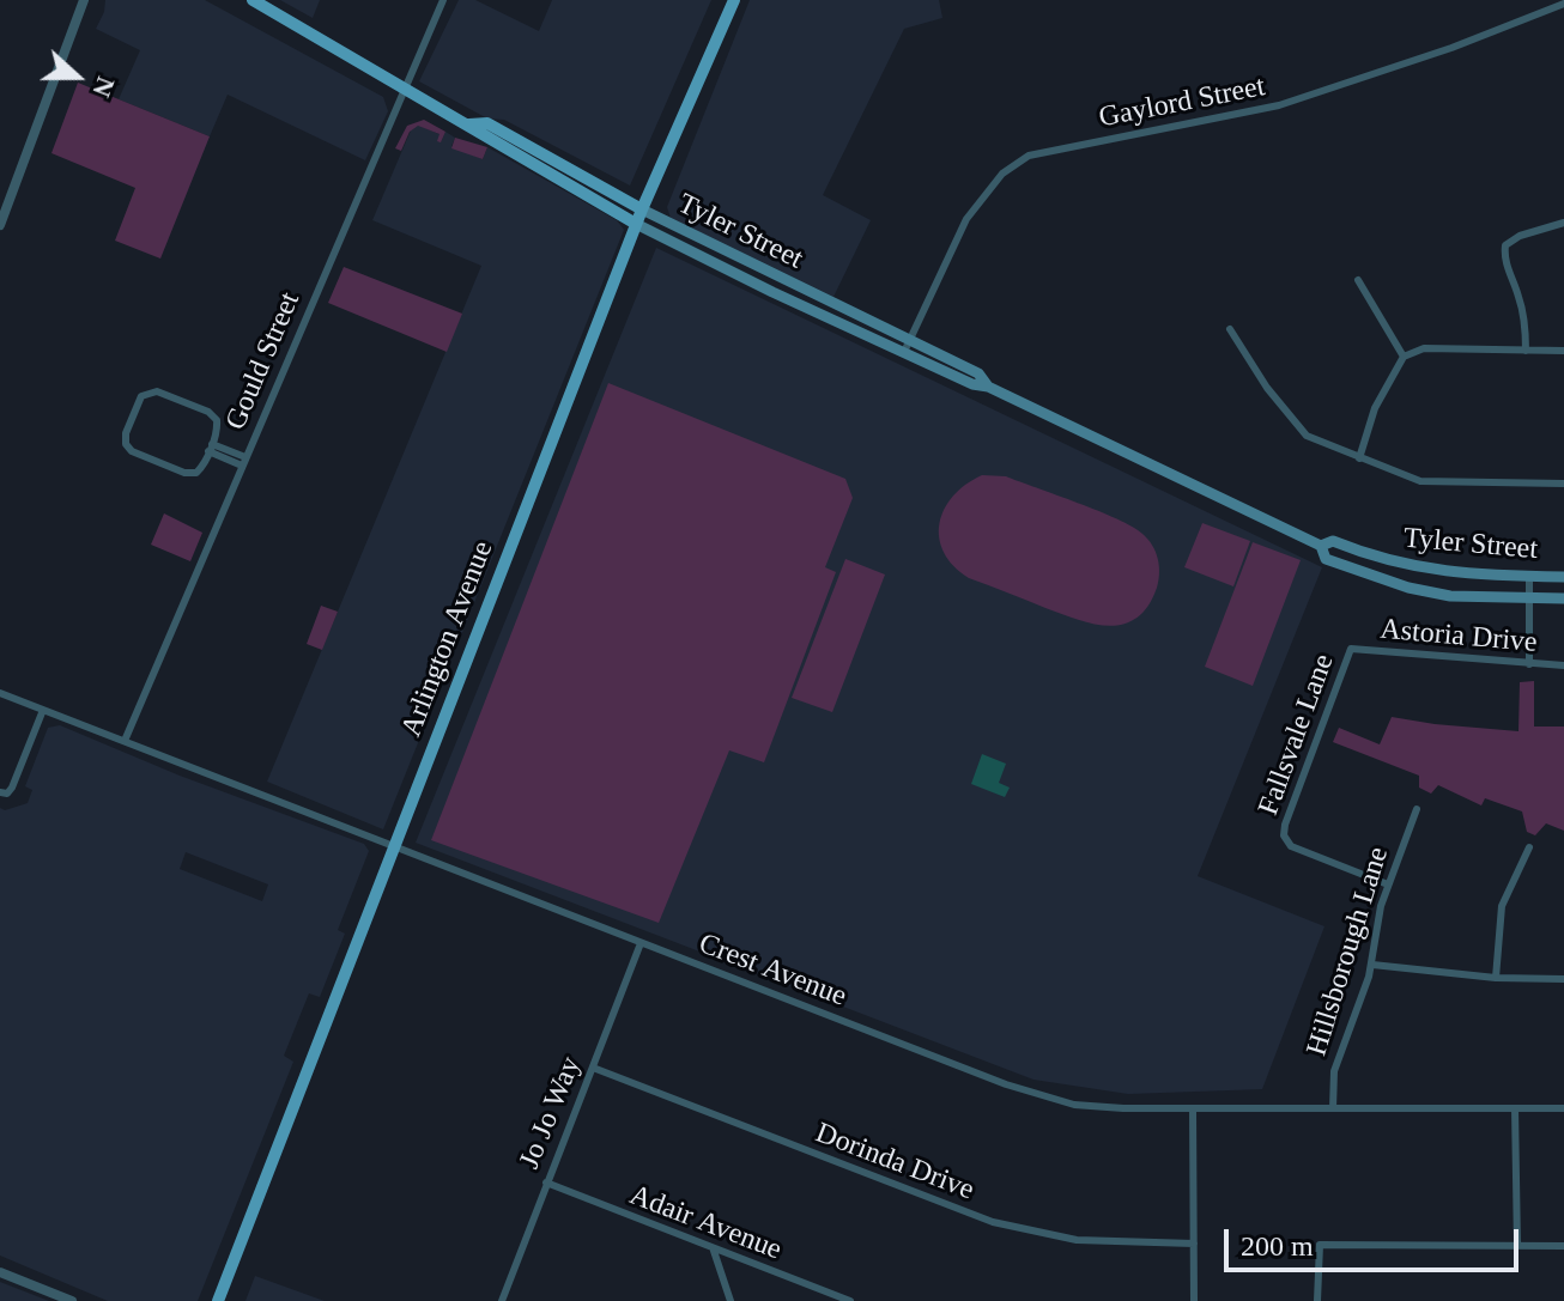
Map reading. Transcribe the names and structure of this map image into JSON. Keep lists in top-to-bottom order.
{
  "streets": {
    "main road": ["Tyler Street", "Arlington Avenue"],
    "street": [
      "Gaylord Street",
      "Gould Street",
      "Astoria Drive",
      "Fallsvale Lane",
      "Hillsborough Lane",
      "Crest Avenue",
      "Jo Jo Way",
      "Dorinda Drive",
      "Adair Avenue"
    ]
  },
  "crossings": [
    ["Gaylord Street", "Tyler Street"],
    ["Tyler Street", "Gould Street"],
    ["Tyler Street", "Arlington Avenue"],
    ["Gould Street", "Crest Avenue"],
    ["Astoria Drive", "Fallsvale Lane"],
    ["Arlington Avenue", "Crest Avenue"],
    ["Fallsvale Lane", "Hillsborough Lane"],
    ["Hillsborough Lane", "Crest Avenue"],
    ["Crest Avenue", "Jo Jo Way"],
    ["Jo Jo Way", "Dorinda Drive"],
    ["Jo Jo Way", "Adair Avenue"]
  ],
  "scale_bar": "200 m",
  "north": "right"
}
